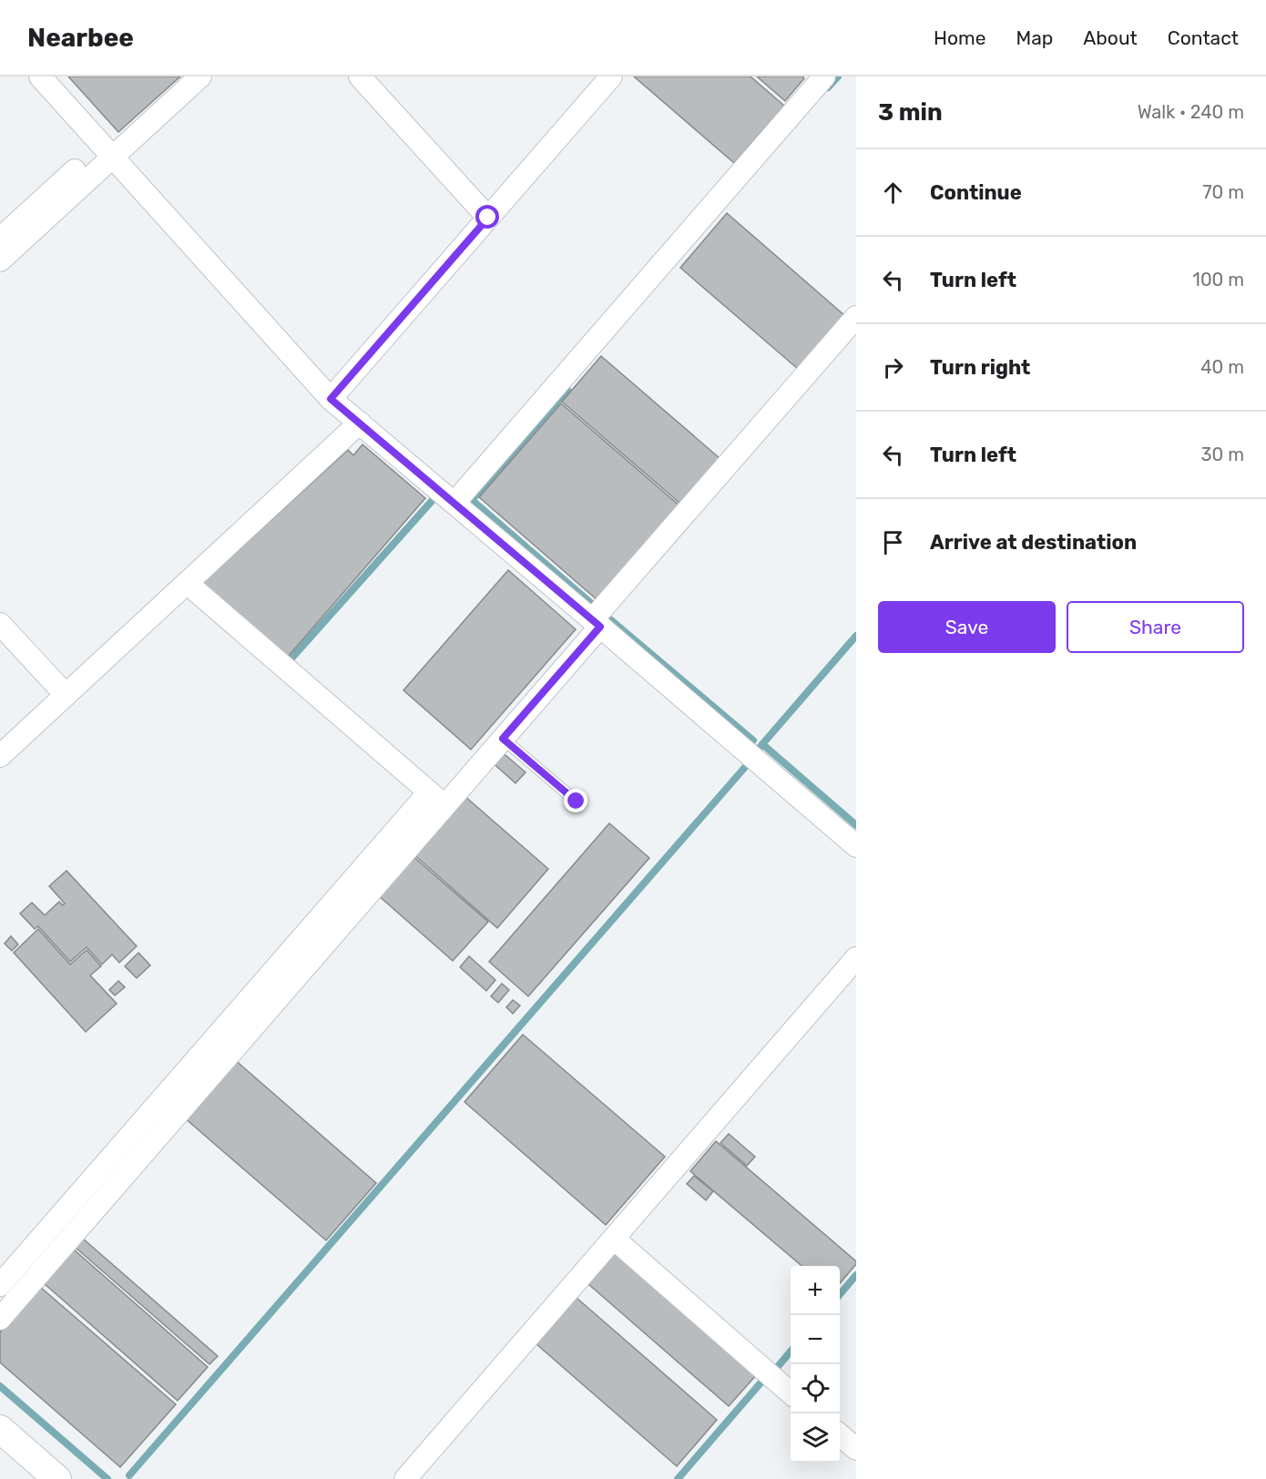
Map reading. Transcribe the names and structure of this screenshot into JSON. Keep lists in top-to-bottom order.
{
  "page": {
    "header": "Nearbee",
    "nav": [
      "Home",
      "Map",
      "About",
      "Contact"
    ],
    "heading": ["3 min", "Walk · 240 m"],
    "list": [
      ["Continue", "70 m"],
      ["Turn left", "100 m"],
      ["Turn right", "40 m"],
      ["Turn left", "30 m"],
      "Arrive at destination"
    ],
    "buttons": ["Save", "Share"],
    "map_buttons": ["+", "−"]
  }
}
